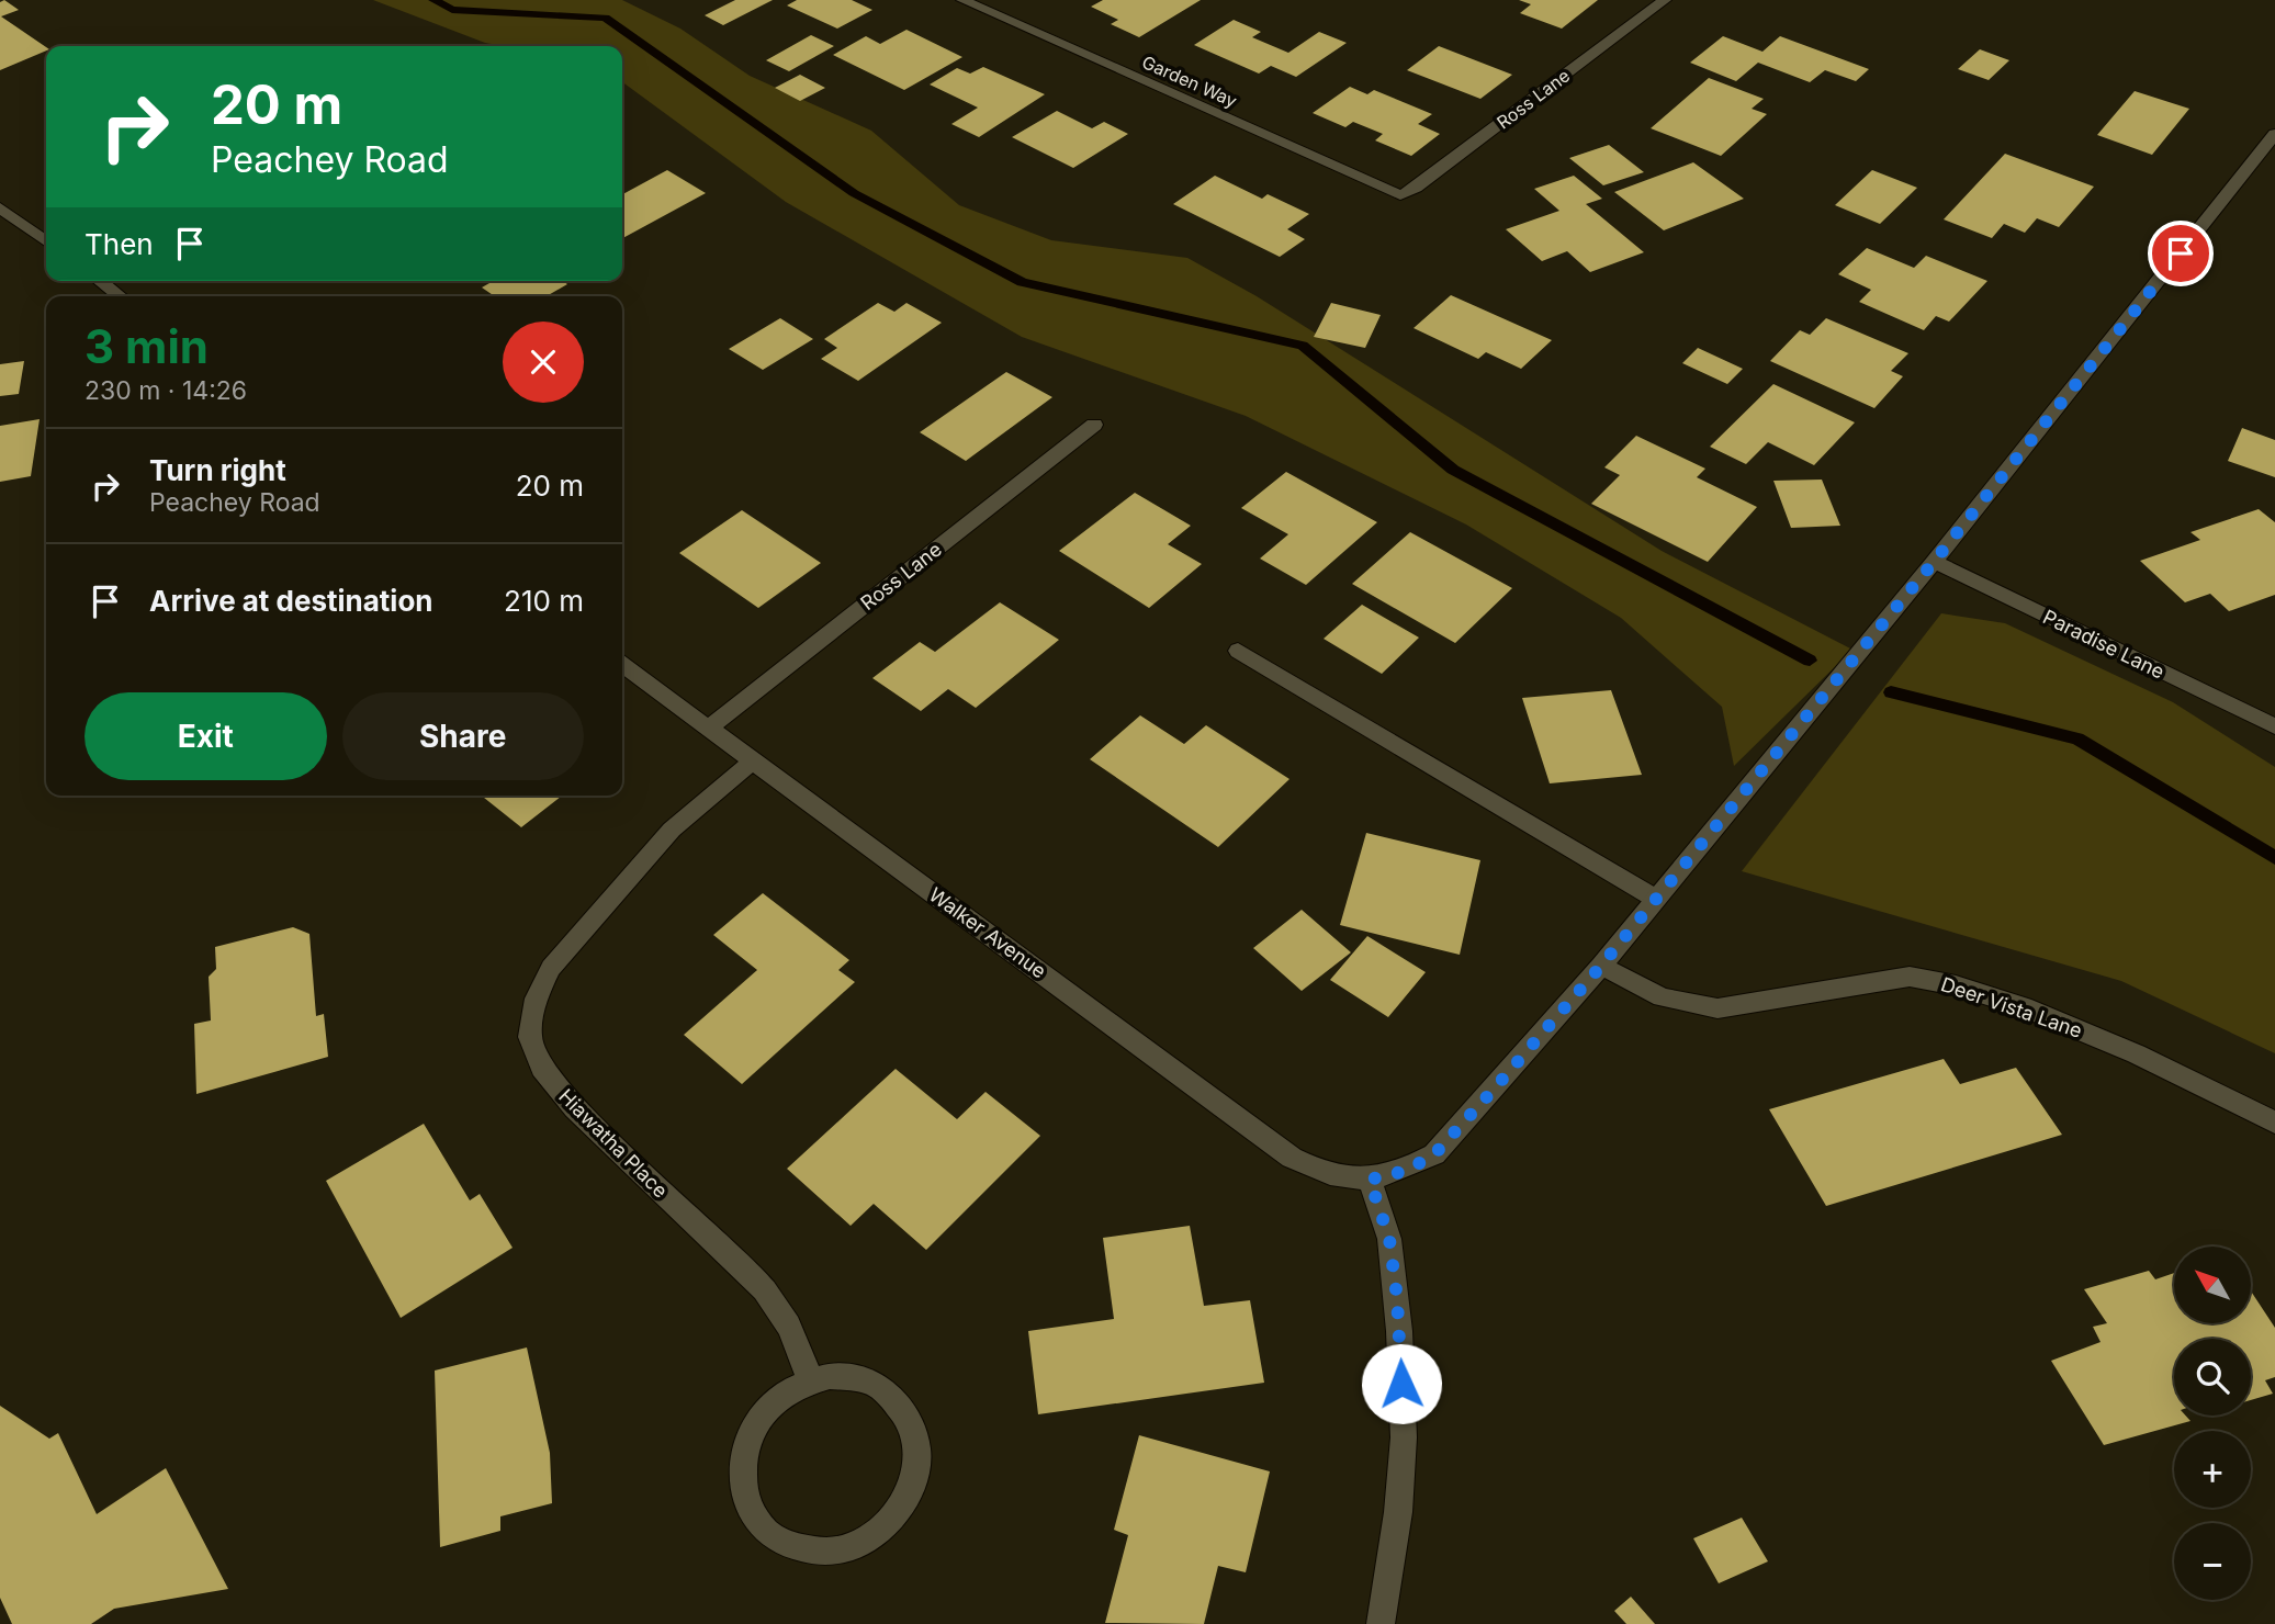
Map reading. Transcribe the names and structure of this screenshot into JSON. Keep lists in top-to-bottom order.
{
  "streets": {
    "street": [
      "Garden Way",
      "Ross Lane",
      "Paradise Lane",
      "Walker Avenue",
      "Deer Vista Lane",
      "Hiawatha Place"
    ]
  },
  "crossings": [
    ["Garden Way", "Ross Lane"],
    ["Ross Lane", "Walker Avenue"],
    ["Walker Avenue", "Hiawatha Place"]
  ],
  "north": "top left",
  "page": {
    "turn": ["20 m", "Peachey Road"],
    "then": "Then",
    "heading": ["3 min", "230 m · 14:26"],
    "list": [
      {
        "name": "Turn right",
        "note": "Peachey Road",
        "value": "20 m"
      },
      {
        "name": "Arrive at destination",
        "value": "210 m"
      }
    ],
    "buttons": ["Exit", "Share"],
    "map_buttons": ["+", "−"]
  }
}
